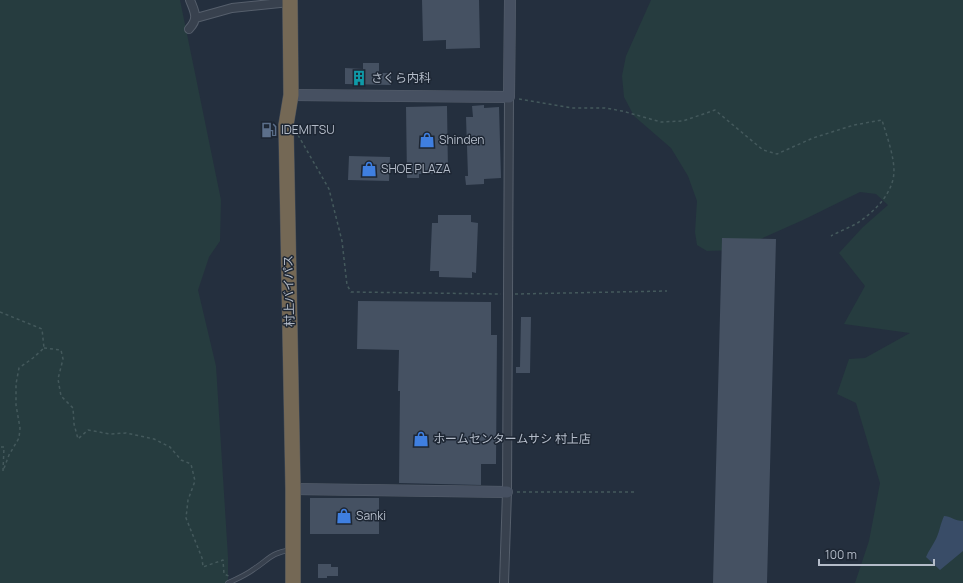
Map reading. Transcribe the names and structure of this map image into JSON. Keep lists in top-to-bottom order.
{
  "streets": {
    "highway": ["村上バイパス"]
  },
  "places": {
    "building": ["さくら内科"],
    "fuel station": ["IDEMITSU"],
    "shop": [
      "Shinden",
      "SHOE PLAZA",
      "ホームセンタームサシ 村上店",
      "Sanki"
    ]
  },
  "scale_bar": "100 m"
}
